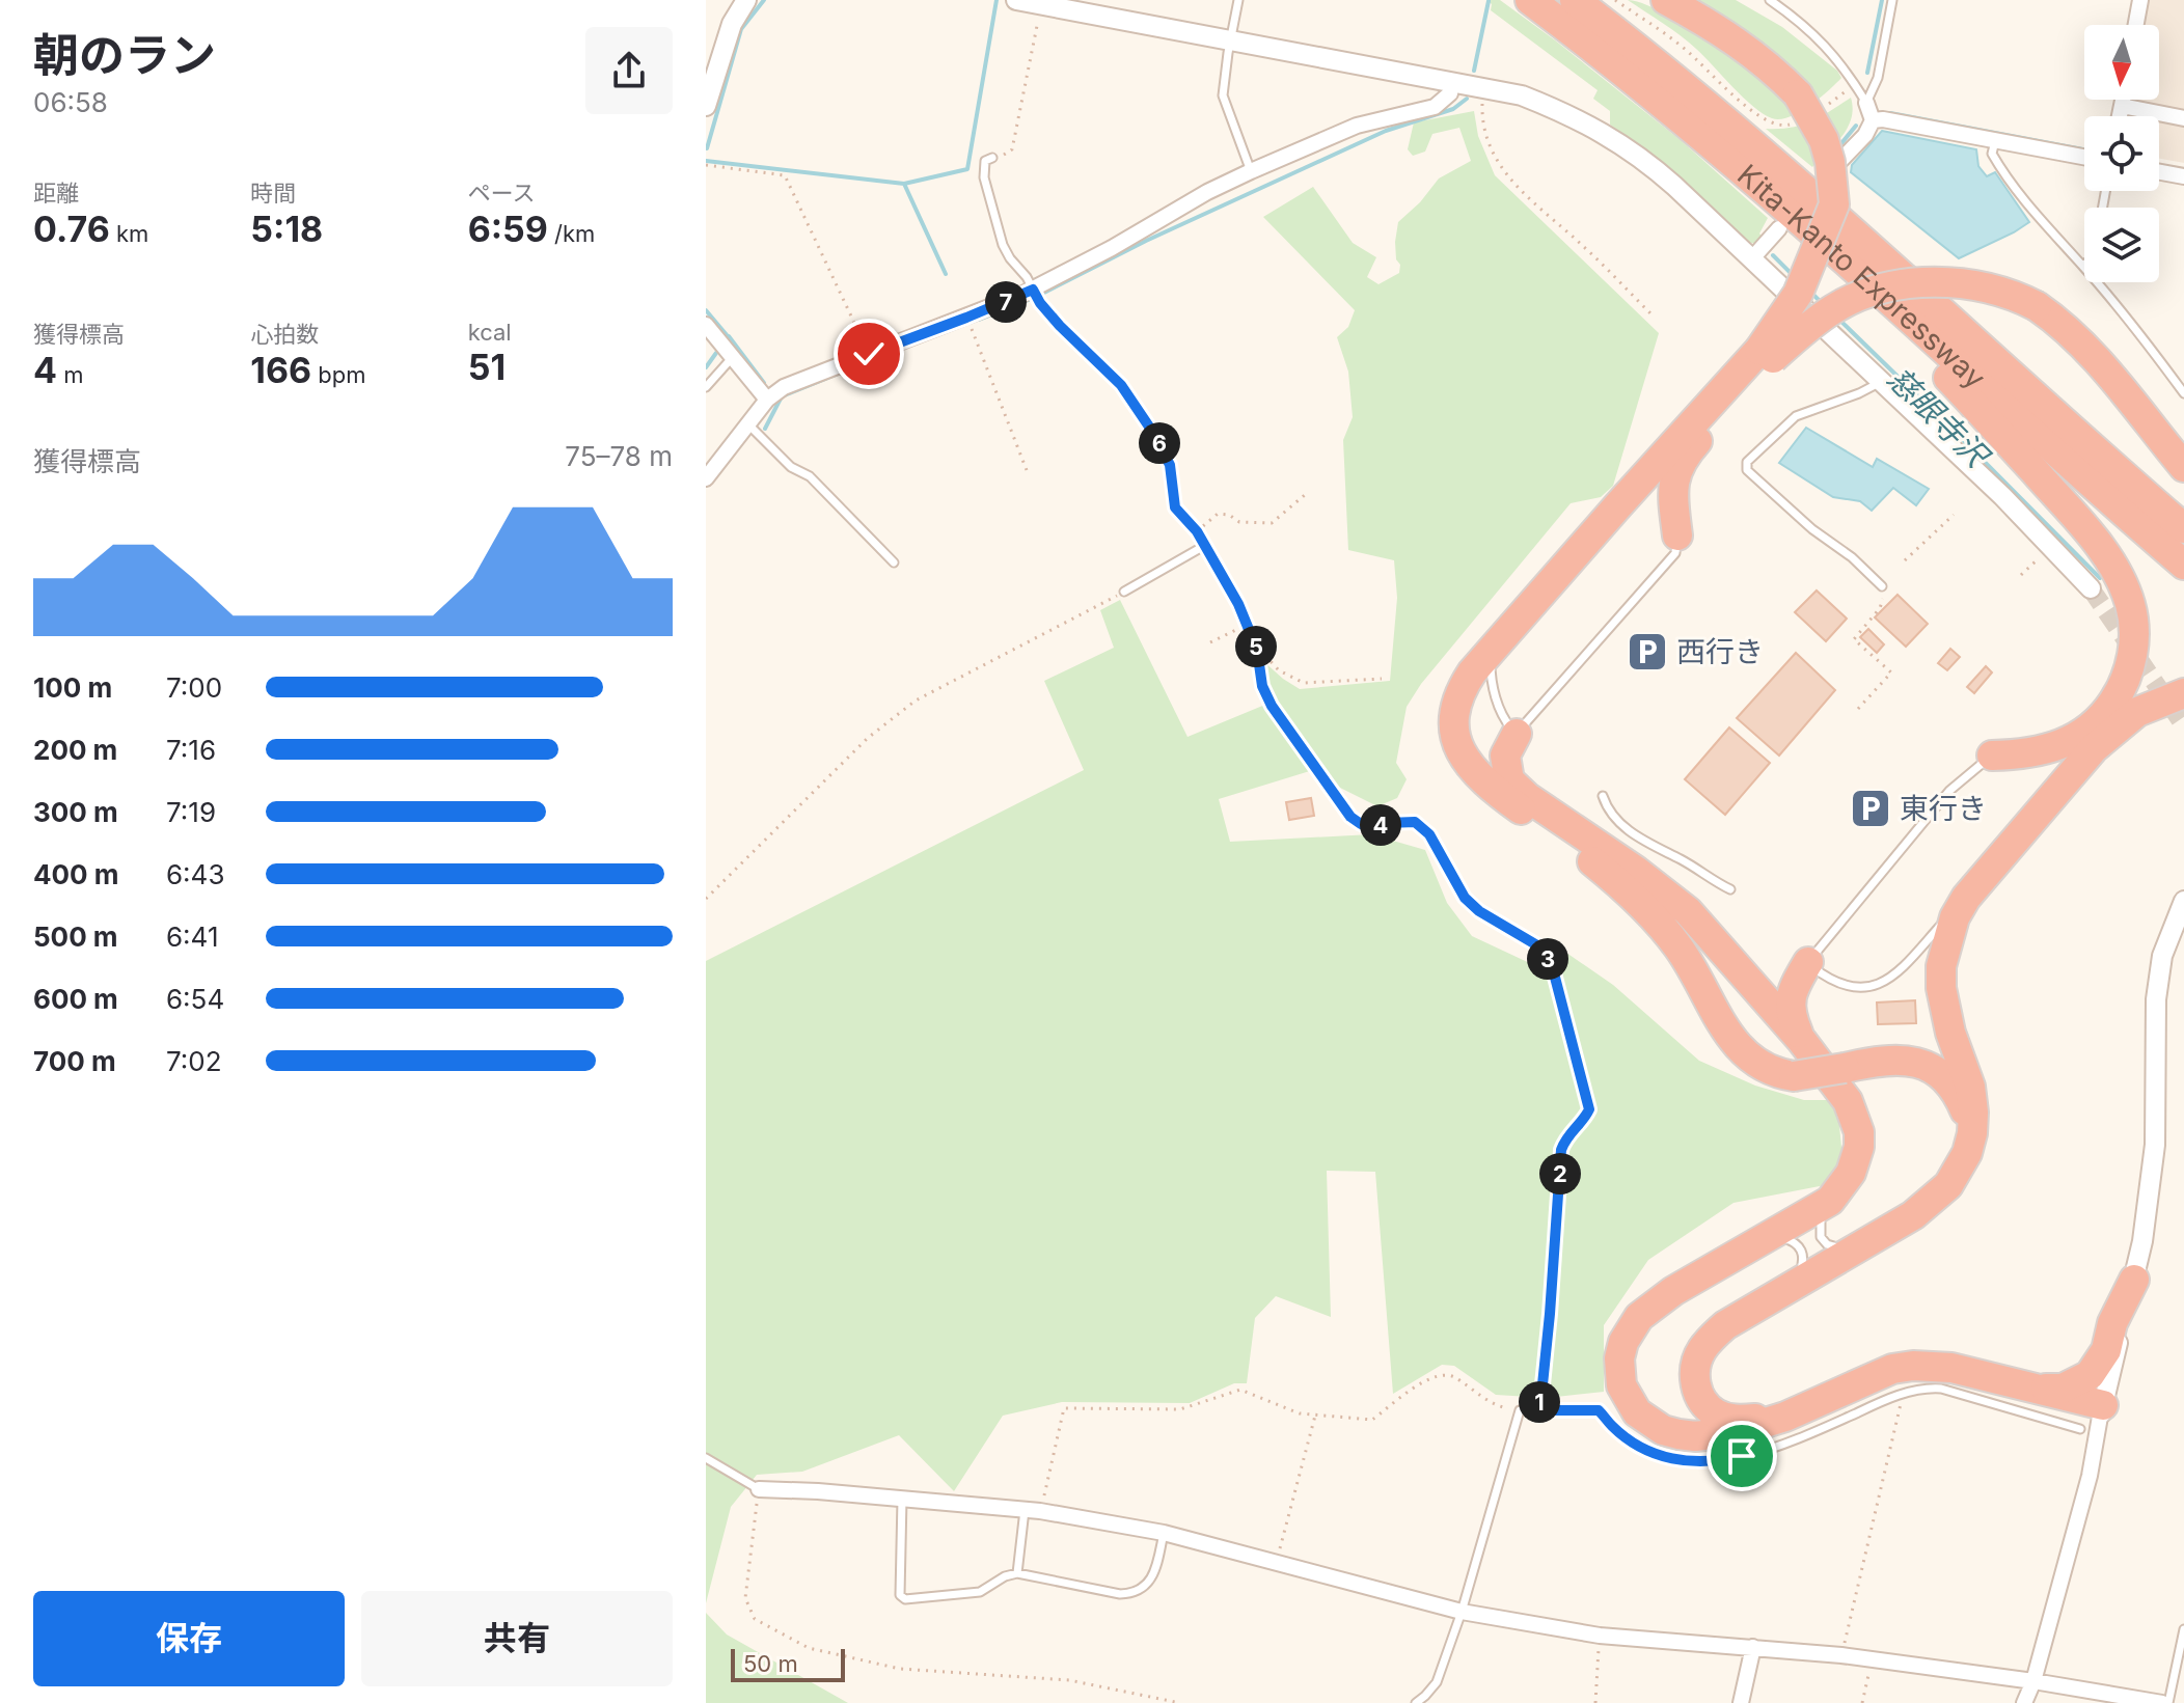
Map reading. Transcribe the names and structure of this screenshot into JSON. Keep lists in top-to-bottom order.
{
  "streets": {
    "highway": ["Kita-Kanto Expressway"]
  },
  "water": ["慈眼寺沢"],
  "places": {
    "parking": ["西行き", "東行き"]
  },
  "scale_bar": "50 m",
  "north": "bottom",
  "page": {
    "heading": ["朝のラン", "06:58"],
    "stats": [
      ["距離", "0.76 km"],
      ["時間", "5:18"],
      ["ペース", "6:59 /km"],
      ["獲得標高", "4 m"],
      ["心拍数", "166 bpm"],
      ["kcal", "51"]
    ],
    "pins": [
      "7",
      "6",
      "5",
      "4",
      "3",
      "2",
      "1"
    ],
    "chart": ["獲得標高", "75–78 m"],
    "list": [
      {
        "name": "100 m",
        "note": "7:00"
      },
      {
        "name": "200 m",
        "note": "7:16"
      },
      {
        "name": "300 m",
        "note": "7:19"
      },
      {
        "name": "400 m",
        "note": "6:43"
      },
      {
        "name": "500 m",
        "note": "6:41"
      },
      {
        "name": "600 m",
        "note": "6:54"
      },
      {
        "name": "700 m",
        "note": "7:02"
      }
    ],
    "buttons": ["保存", "共有"],
    "scale": "50 m"
  }
}
